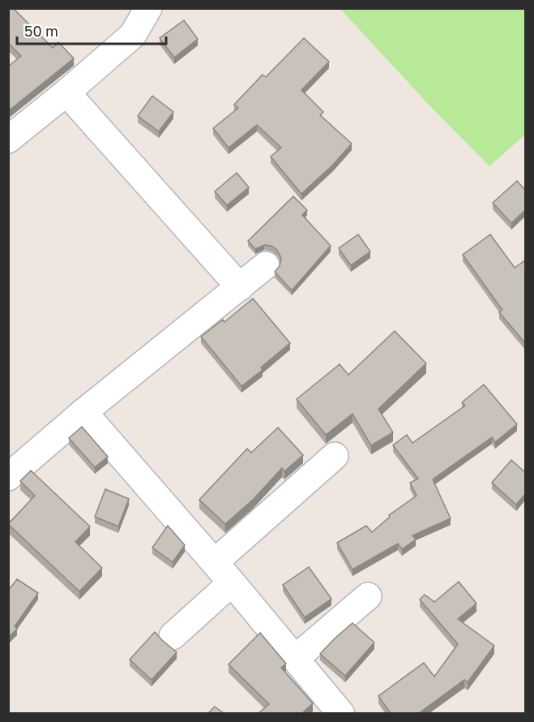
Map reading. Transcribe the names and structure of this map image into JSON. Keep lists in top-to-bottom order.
{
  "scale_bar": "50 m"
}
